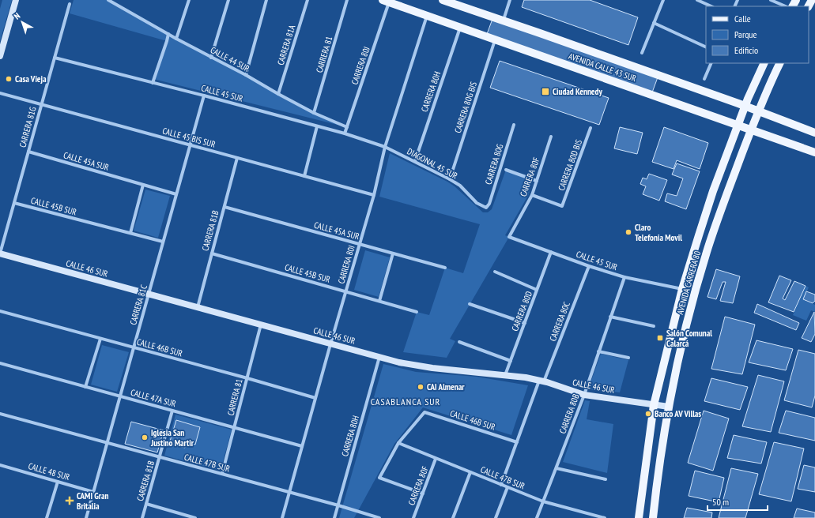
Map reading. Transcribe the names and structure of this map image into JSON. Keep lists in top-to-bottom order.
{
  "streets": {
    "main road": ["AVENIDA CALLE 43 SUR", "AVENIDA CARRERA 80"],
    "street": [
      "CARRERA 81A",
      "CARRERA 81",
      "CALLE 44 SUR",
      "CARRERA 80J",
      "CARRERA 80H",
      "CALLE 45 SUR",
      "CARRERA 80G BIS",
      "CARRERA 81G",
      "CALLE 45 BIS SUR",
      "CALLE 45A SUR",
      "DIAGONAL 45 SUR",
      "CARRERA 80G",
      "CARRERA 80D BIS",
      "CARRERA 80F",
      "CALLE 45B SUR",
      "CARRERA 81B",
      "CARRERA 80I",
      "CALLE 46 SUR",
      "CARRERA 81C",
      "CARRERA 80D",
      "CARRERA 80C",
      "CALLE 46B SUR",
      "CALLE 47A SUR",
      "CARRERA 80B",
      "CALLE 47B SUR",
      "CALLE 48 SUR"
    ]
  },
  "crossings": [
    ["CARRERA 81A", "CALLE 44 SUR"],
    ["CARRERA 81", "CALLE 44 SUR"],
    ["CARRERA 81", "CALLE 46 SUR"],
    ["CARRERA 81", "CALLE 46B SUR"],
    ["CARRERA 81", "CALLE 47A SUR"],
    ["CARRERA 81", "CALLE 47B SUR"],
    ["CALLE 44 SUR", "CARRERA 80J"],
    ["CARRERA 80J", "AVENIDA CALLE 43 SUR"],
    ["CARRERA 80J", "CALLE 45 SUR"],
    ["AVENIDA CALLE 43 SUR", "CARRERA 80H"],
    ["AVENIDA CALLE 43 SUR", "CARRERA 80G BIS"],
    ["AVENIDA CALLE 43 SUR", "CARRERA 80I"],
    ["AVENIDA CALLE 43 SUR", "AVENIDA CARRERA 80"],
    ["CARRERA 80H", "DIAGONAL 45 SUR"],
    ["CARRERA 80H", "CALLE 46 SUR"],
    ["CARRERA 80H", "CALLE 47B SUR"],
    ["CALLE 45 SUR", "CARRERA 81G"],
    ["CALLE 45 SUR", "DIAGONAL 45 SUR"],
    ["CALLE 45 SUR", "CARRERA 80F"],
    ["CALLE 45 SUR", "CARRERA 80I"],
    ["CALLE 45 SUR", "AVENIDA CARRERA 80"],
    ["CALLE 45 SUR", "CARRERA 81C"],
    ["CALLE 45 SUR", "CARRERA 80D"],
    ["CALLE 45 SUR", "CARRERA 80C"],
    ["CALLE 45 SUR", "CARRERA 80B"],
    ["CARRERA 80G BIS", "DIAGONAL 45 SUR"],
    ["CARRERA 81G", "CALLE 45 BIS SUR"],
    ["CARRERA 81G", "CALLE 45A SUR"],
    ["CARRERA 81G", "CALLE 45B SUR"],
    ["CARRERA 81G", "CALLE 46 SUR"],
    ["CALLE 45 BIS SUR", "CARRERA 81B"],
    ["CALLE 45 BIS SUR", "CARRERA 80I"],
    ["CALLE 45 BIS SUR", "CARRERA 81C"],
    ["CALLE 45A SUR", "CARRERA 81B"],
    ["CALLE 45A SUR", "CARRERA 80I"],
    ["CALLE 45A SUR", "CARRERA 81C"],
    ["DIAGONAL 45 SUR", "CARRERA 80G"],
    ["DIAGONAL 45 SUR", "CARRERA 80I"],
    ["CARRERA 80D BIS", "CARRERA 80F"],
    ["CARRERA 80F", "CALLE 47B SUR"],
    ["CALLE 45B SUR", "CARRERA 81B"],
    ["CALLE 45B SUR", "CARRERA 80I"],
    ["CALLE 45B SUR", "CARRERA 81C"],
    ["CARRERA 81B", "CALLE 46 SUR"],
    ["CARRERA 81B", "CALLE 47A SUR"],
    ["CARRERA 81B", "CALLE 47B SUR"],
    ["CARRERA 80I", "CALLE 46 SUR"],
    ["CARRERA 80I", "CALLE 46B SUR"],
    ["CARRERA 80I", "CALLE 47A SUR"],
    ["CARRERA 80I", "CALLE 47B SUR"],
    ["CALLE 46 SUR", "AVENIDA CARRERA 80"],
    ["CALLE 46 SUR", "CARRERA 81C"],
    ["CALLE 46 SUR", "CARRERA 80D"],
    ["CALLE 46 SUR", "CARRERA 80C"],
    ["CALLE 46 SUR", "CARRERA 80B"],
    ["CARRERA 81C", "CALLE 46B SUR"],
    ["CARRERA 81C", "CALLE 47A SUR"],
    ["CARRERA 81C", "CALLE 47B SUR"],
    ["CARRERA 81C", "CALLE 48 SUR"],
    ["CARRERA 80C", "CALLE 46B SUR"],
    ["CARRERA 80C", "CALLE 47B SUR"],
    ["CALLE 46B SUR", "CALLE 47B SUR"],
    ["CARRERA 80B", "CALLE 47B SUR"]
  ],
  "districts": ["CASABLANCA SUR"],
  "places": {
    "other": [
      "Casa Vieja",
      "Claro Telefonia Movil",
      "CAI Almenar",
      "Banco AV Villas",
      "Iglesia San Justino Martir"
    ],
    "transit": ["Ciudad Kennedy", "Salón Comunal Calarcá"],
    "health": ["CAMI Gran Britalia"]
  },
  "legend": ["Calle", "Parque", "Edificio"],
  "scale_bar": "50 m",
  "north": "top left"
}
